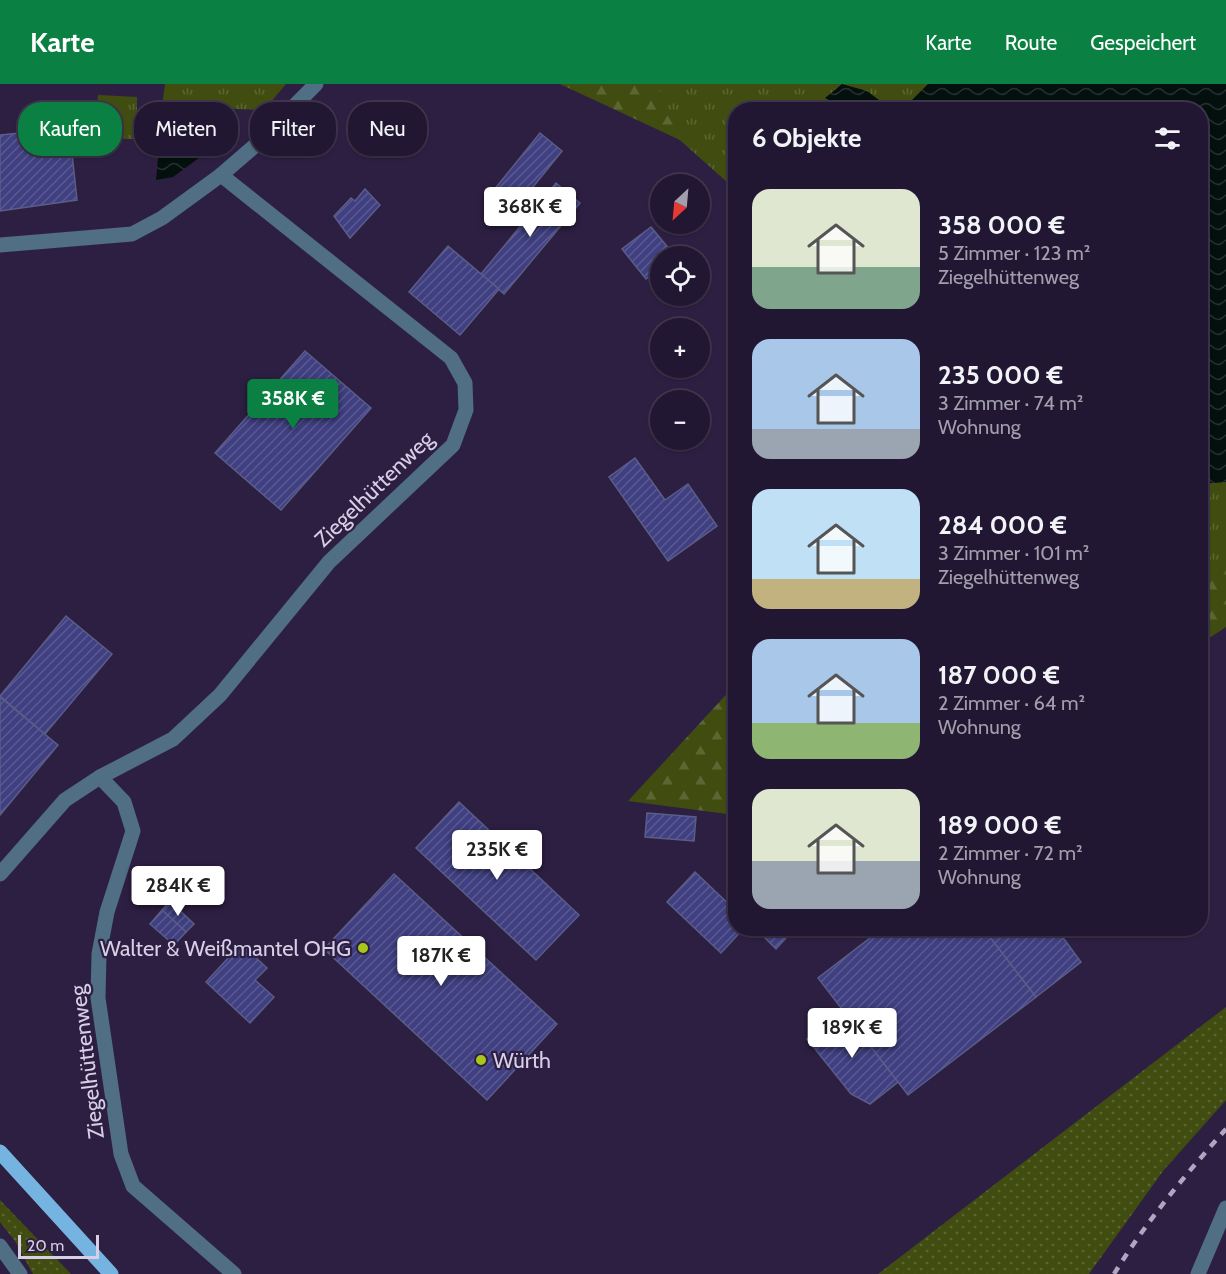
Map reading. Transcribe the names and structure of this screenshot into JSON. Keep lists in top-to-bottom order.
{
  "streets": {
    "street": ["Ziegelhüttenweg"]
  },
  "places": ["Walter & Weißmantel OHG", "Würth"],
  "scale_bar": "20 m",
  "north": "bottom left",
  "page": {
    "header": "Karte",
    "nav": ["Karte", "Route", "Gespeichert"],
    "chip": [
      "Kaufen",
      "Mieten",
      "Filter",
      "Neu"
    ],
    "heading": "6 Objekte",
    "map_buttons": ["+", "−"],
    "list": [
      {
        "name": "358 000 €",
        "note": "5 Zimmer · 123 m² · Ziegelhüttenweg"
      },
      {
        "name": "235 000 €",
        "note": "3 Zimmer · 74 m² · Wohnung"
      },
      {
        "name": "284 000 €",
        "note": "3 Zimmer · 101 m² · Ziegelhüttenweg"
      },
      {
        "name": "187 000 €",
        "note": "2 Zimmer · 64 m² · Wohnung"
      },
      {
        "name": "189 000 €",
        "note": "2 Zimmer · 72 m² · Wohnung"
      }
    ],
    "price": [
      "368K €",
      "358K €",
      "235K €",
      "284K €",
      "187K €",
      "189K €"
    ],
    "scale": "20 m"
  }
}
